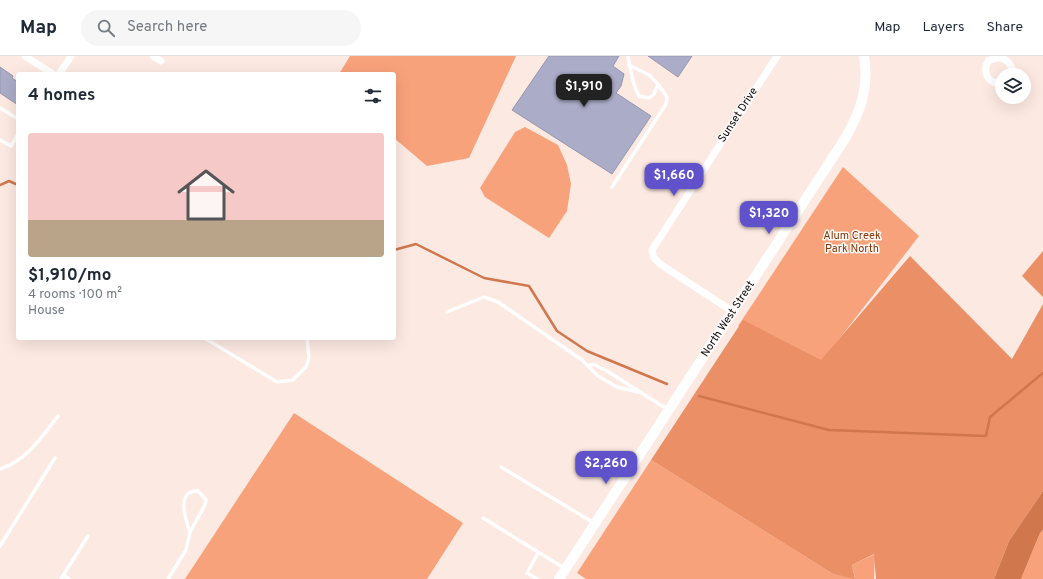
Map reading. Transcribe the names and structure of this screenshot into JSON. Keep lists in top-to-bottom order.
{
  "streets": {
    "street": ["Sunset Drive", "North West Street"]
  },
  "crossings": [
    ["Sunset Drive", "North West Street"]
  ],
  "parks": ["Alum Creek Park North"],
  "page": {
    "header": "Map",
    "search": "Search here",
    "nav": ["Map", "Layers", "Share"],
    "heading": "4 homes",
    "price": [
      "$1,910",
      "$1,660",
      "$1,320",
      "$2,260"
    ],
    "list": [
      {
        "name": "$1,910/mo",
        "note": "4 rooms · 100 m² · House"
      }
    ]
  }
}
